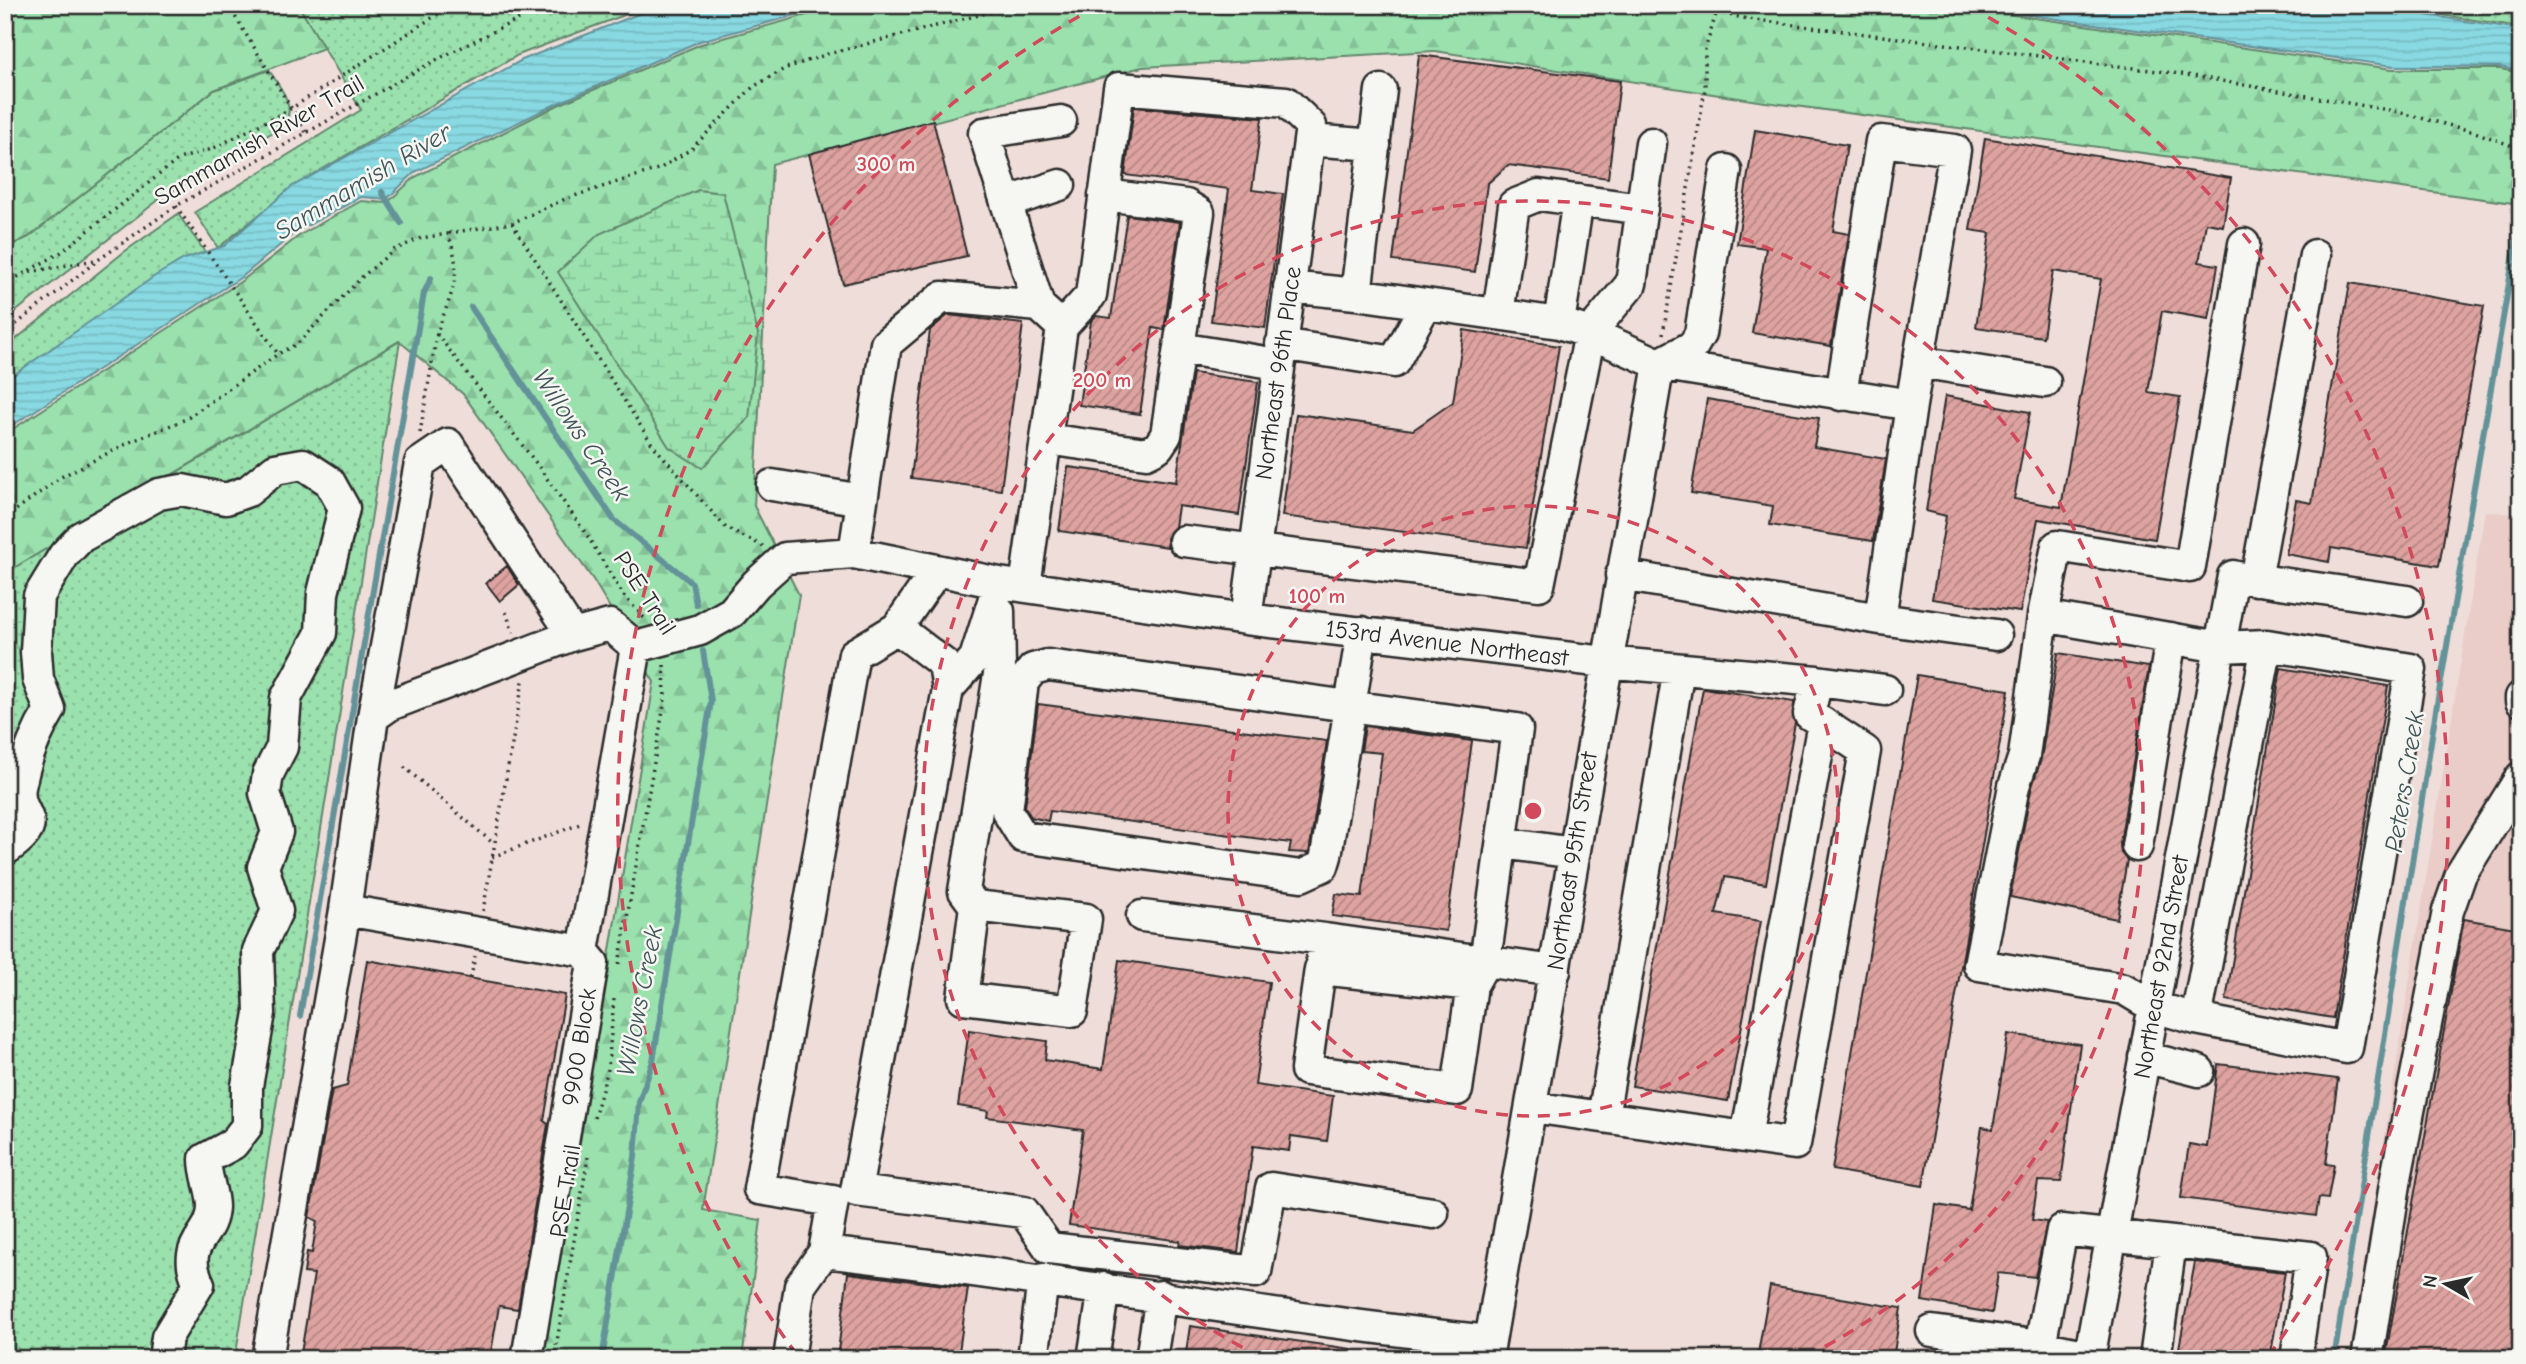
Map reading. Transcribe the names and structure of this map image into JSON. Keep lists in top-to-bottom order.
{
  "streets": {
    "street": [
      "Northeast 96th Place",
      "153rd Avenue Northeast",
      "Northeast 95th Street",
      "Northeast 92nd Street",
      "9900 Block"
    ],
    "path": ["Sammamish River Trail", "PSE Trail"]
  },
  "crossings": [
    ["Northeast 96th Place", "153rd Avenue Northeast"],
    ["PSE Trail", "9900 Block"],
    ["153rd Avenue Northeast", "Northeast 95th Street"]
  ],
  "water": ["Sammamish River", "Willows Creek", "Peters Creek"],
  "north": "left",
  "rings": ["300 m", "200 m", "100 m"]
}
